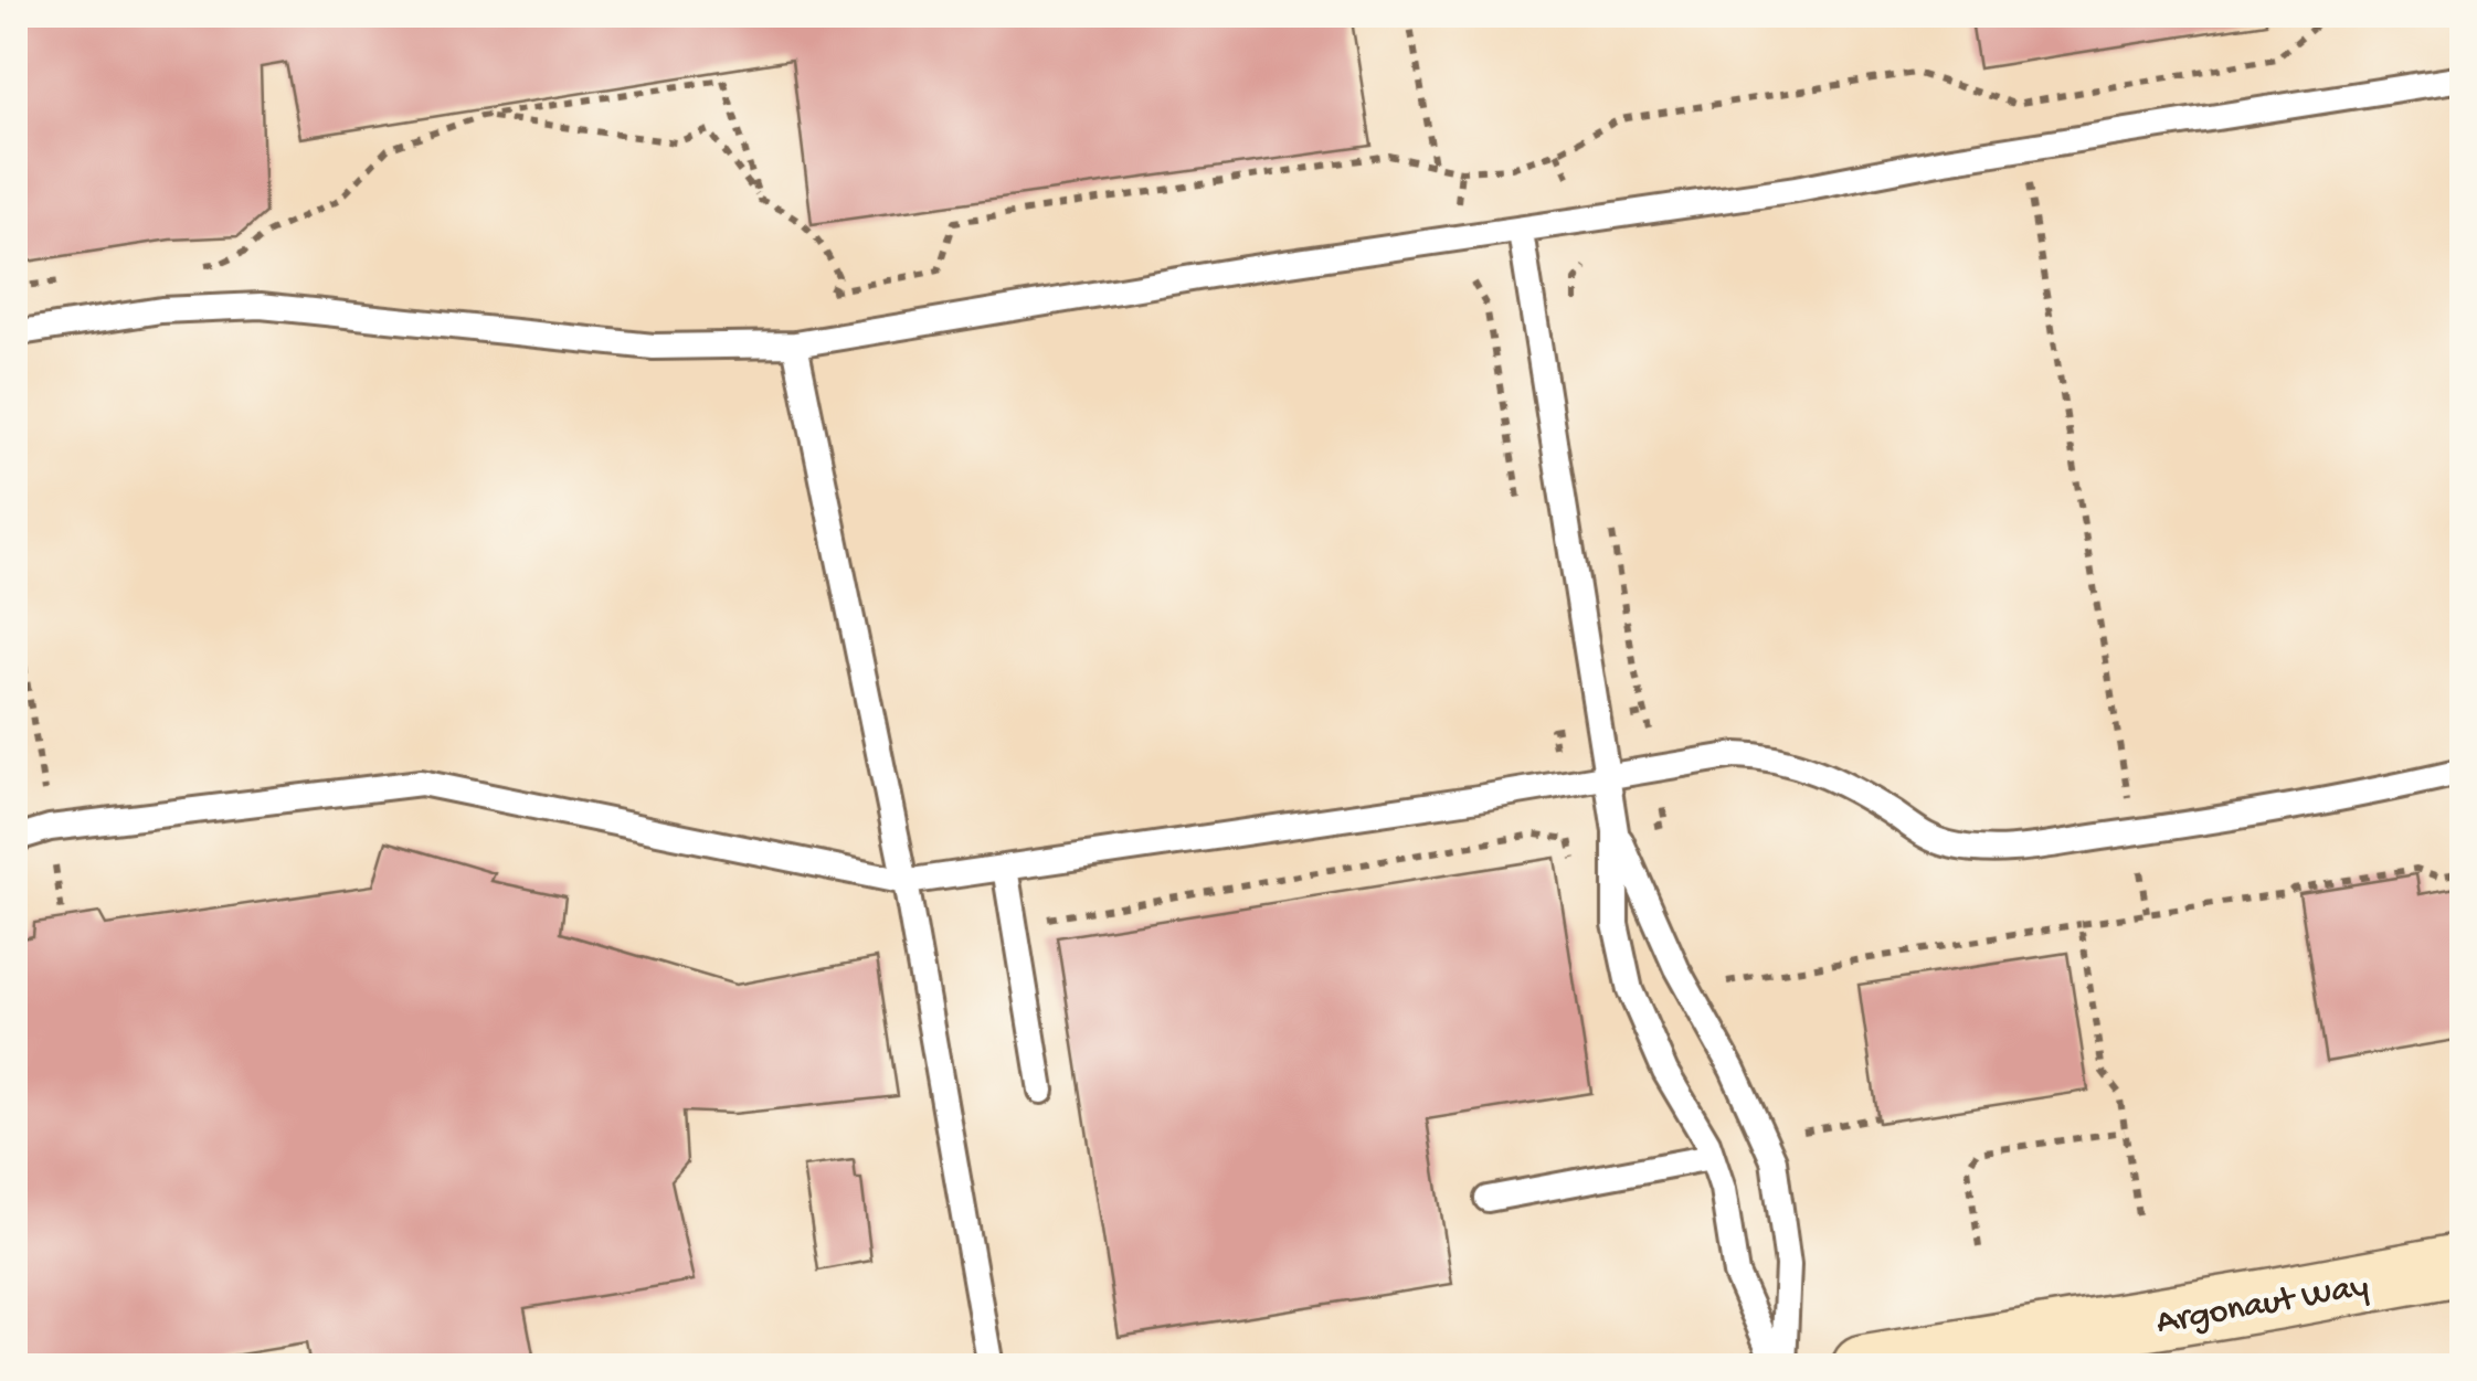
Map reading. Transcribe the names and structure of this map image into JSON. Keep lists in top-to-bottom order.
{
  "streets": {
    "street": ["Argonaut Way"]
  }
}
